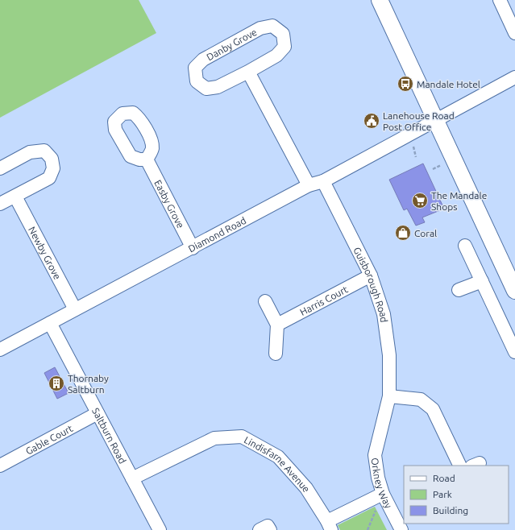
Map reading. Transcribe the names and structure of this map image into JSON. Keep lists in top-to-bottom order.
{
  "streets": {
    "street": [
      "Danby Grove",
      "Easby Grove",
      "Diamond Road",
      "Newby Grove",
      "Guisborough Road",
      "Harris Court",
      "Saltburn Road",
      "Gable Court",
      "Lindisfarne Avenue",
      "Orkney Way"
    ]
  },
  "crossings": [
    ["Easby Grove", "Diamond Road"],
    ["Diamond Road", "Newby Grove"],
    ["Diamond Road", "Guisborough Road"],
    ["Diamond Road", "Saltburn Road"],
    ["Guisborough Road", "Harris Court"],
    ["Guisborough Road", "Orkney Way"],
    ["Saltburn Road", "Gable Court"],
    ["Saltburn Road", "Lindisfarne Avenue"]
  ],
  "places": {
    "bus stop": ["Mandale Hotel"],
    "public building": ["Lanehouse Road Post Office"],
    "supermarket": ["The Mandale Shops"],
    "shop": ["Coral"],
    "building": ["Thornaby Saltburn"]
  },
  "legend": ["Road", "Park", "Building"]
}
